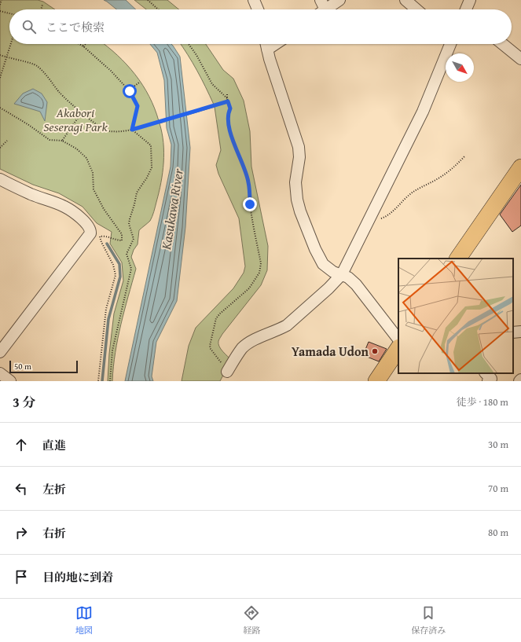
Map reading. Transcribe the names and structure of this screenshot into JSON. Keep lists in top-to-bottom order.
{
  "water": ["Kasukawa River"],
  "parks": ["Akabori Seseragi Park"],
  "places": ["Yamada Udon"],
  "scale_bar": "50 m",
  "north": "bottom right",
  "page": {
    "search": "ここで検索",
    "scale": "50 m",
    "heading": ["3 分", "徒歩 · 180 m"],
    "list": [
      ["直進", "30 m"],
      ["左折", "70 m"],
      ["右折", "80 m"],
      "目的地に到着"
    ],
    "nav": ["地図", "経路", "保存済み"]
  }
}
